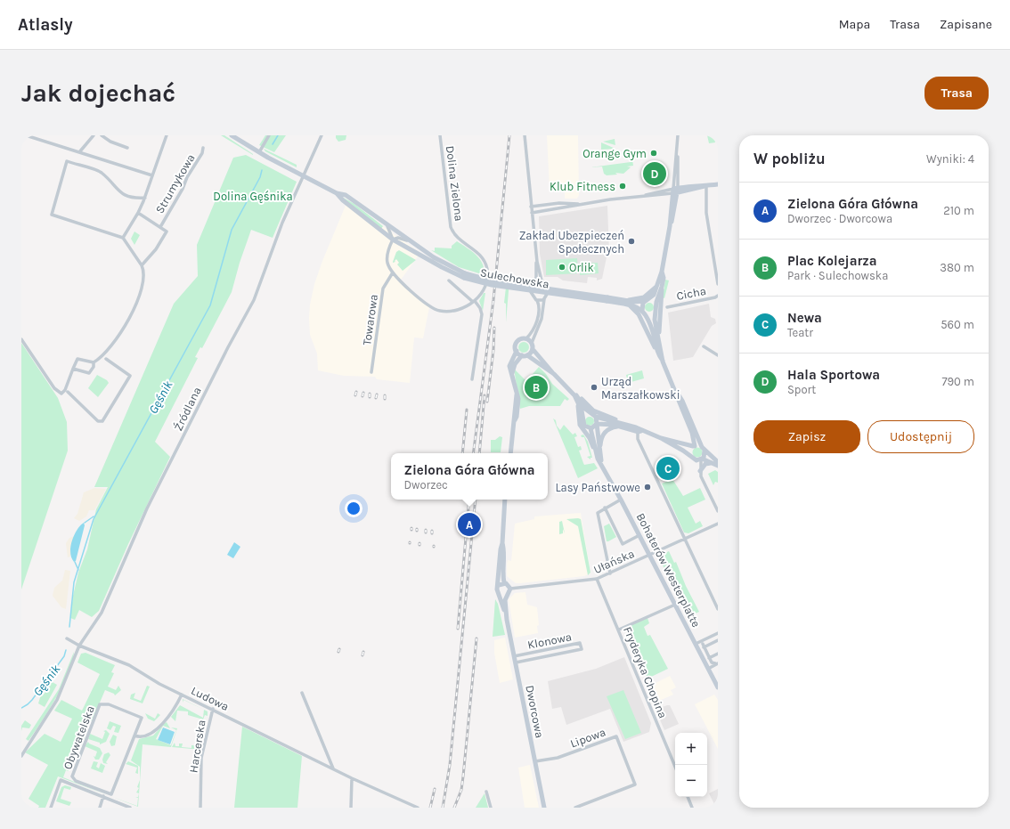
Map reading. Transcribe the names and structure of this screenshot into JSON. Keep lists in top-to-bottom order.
{
  "streets": {
    "street": [
      "Strumykowa",
      "Dolina Zielona",
      "Sulechowska",
      "Cicha",
      "Towarowa",
      "Źródlana",
      "Ułańska",
      "Bohaterów Westerplatte",
      "Klonowa",
      "Fryderyka Chopina",
      "Ludowa",
      "Dworcowa",
      "Obywatelska",
      "Lipowa",
      "Harcerska"
    ]
  },
  "crossings": [
    ["Sulechowska", "Źródlana"],
    ["Źródlana", "Ludowa"],
    ["Ułańska", "Bohaterów Westerplatte"],
    ["Ułańska", "Fryderyka Chopina"],
    ["Ułańska", "Dworcowa"],
    ["Klonowa", "Dworcowa"],
    ["Ludowa", "Harcerska"],
    ["Dworcowa", "Lipowa"]
  ],
  "water": ["Gęśnik"],
  "parks": ["Dolina Gęśnika"],
  "places": [
    "Orange Gym",
    "Klub Fitness",
    "Zakład Ubezpieczeń Społecznych",
    "Orlik",
    "Urząd Marszałkowski",
    "Lasy Państwowe"
  ],
  "page": {
    "header": "Atlasly",
    "nav": ["Mapa", "Trasa", "Zapisane"],
    "buttons": [
      "Trasa",
      ["Zapisz", "Udostępnij"]
    ],
    "title": "Jak dojechać",
    "heading": ["W pobliżu", "Wyniki: 4"],
    "pins": [
      "D",
      "B",
      "C",
      "A"
    ],
    "list": [
      {
        "mark": "A",
        "name": "Zielona Góra Główna",
        "note": "Dworzec · Dworcowa",
        "value": "210 m"
      },
      {
        "mark": "B",
        "name": "Plac Kolejarza",
        "note": "Park · Sulechowska",
        "value": "380 m"
      },
      {
        "mark": "C",
        "name": "Newa",
        "note": "Teatr",
        "value": "560 m"
      },
      {
        "mark": "D",
        "name": "Hala Sportowa",
        "note": "Sport",
        "value": "790 m"
      }
    ],
    "popup": ["Zielona Góra Główna", "Dworzec"],
    "map_buttons": ["+", "−"]
  }
}
